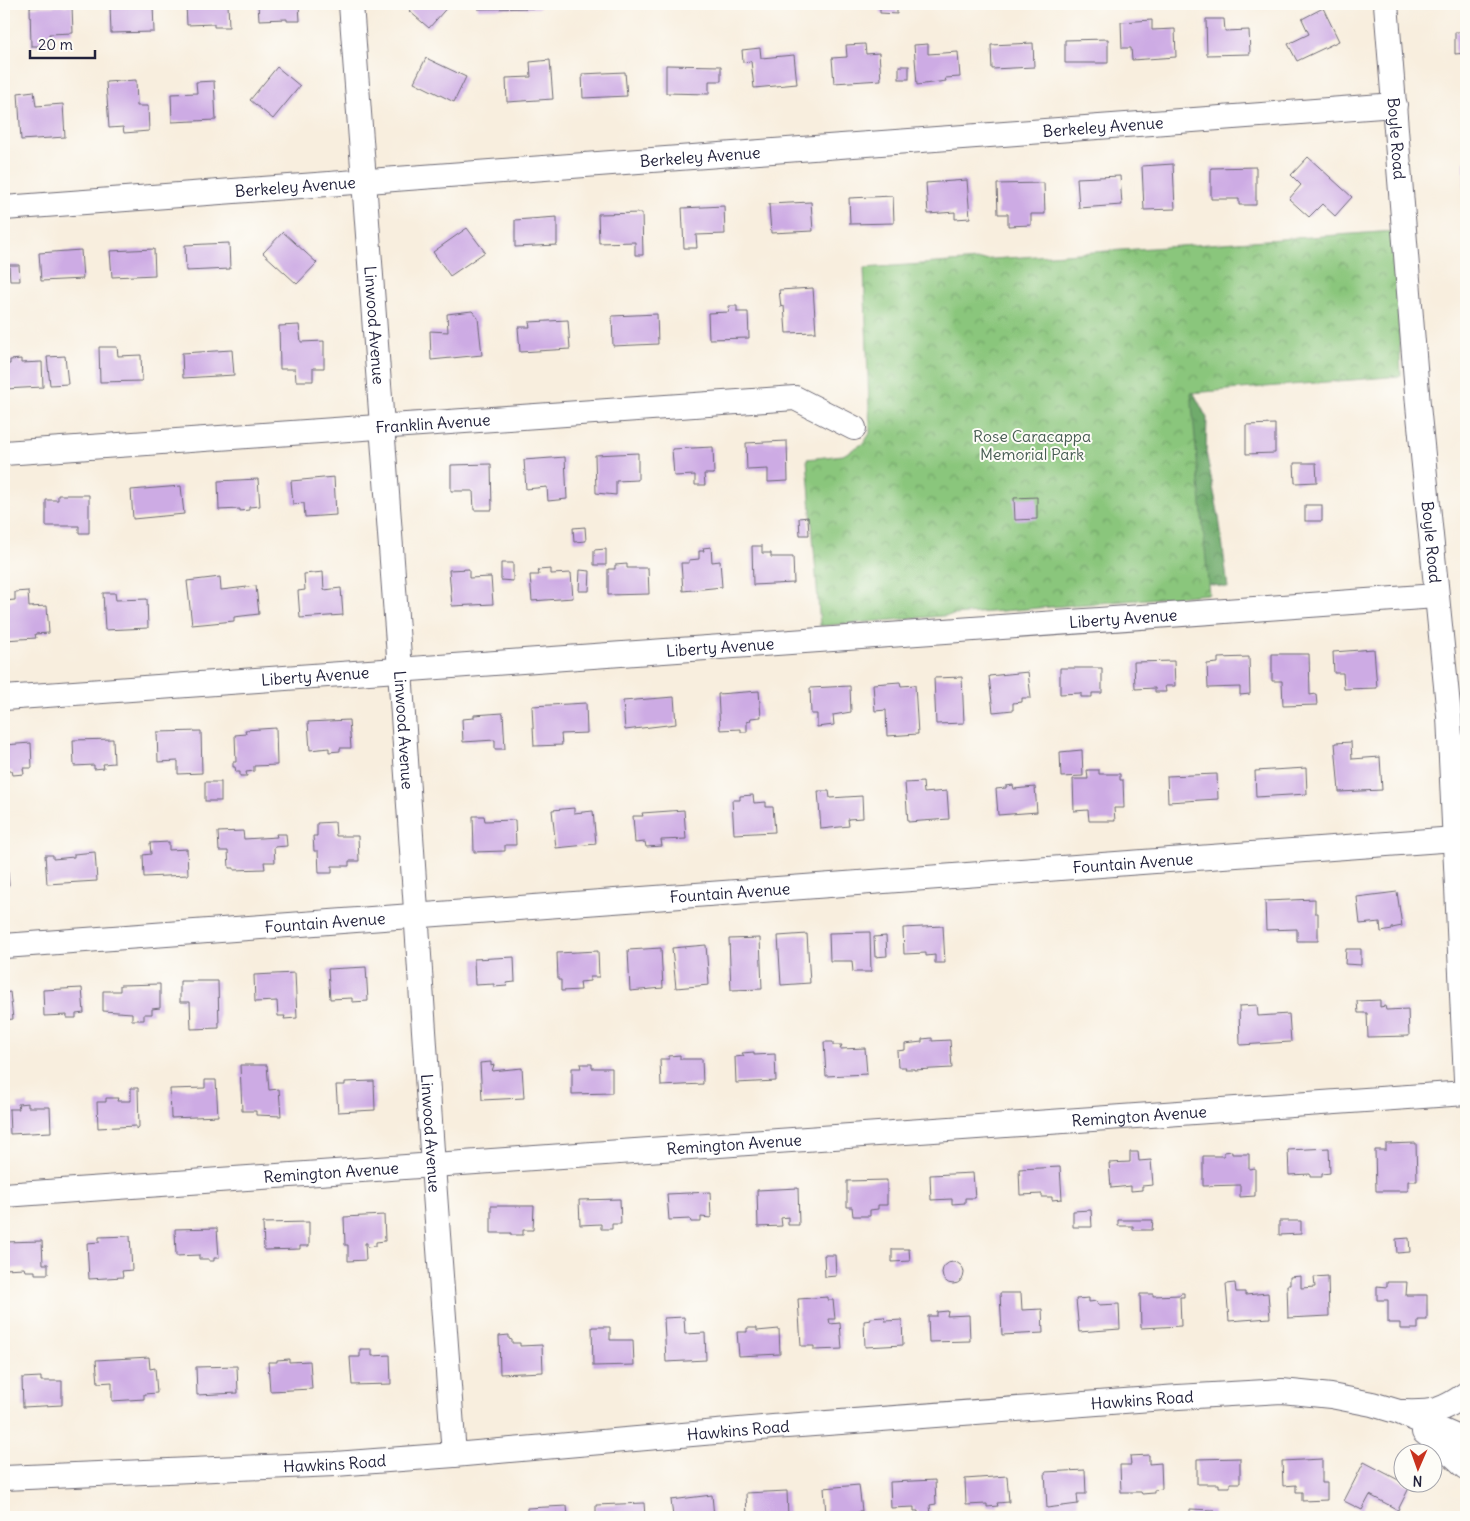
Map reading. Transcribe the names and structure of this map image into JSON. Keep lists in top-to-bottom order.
{
  "streets": {
    "street": [
      "Berkeley Avenue",
      "Boyle Road",
      "Linwood Avenue",
      "Franklin Avenue",
      "Liberty Avenue",
      "Fountain Avenue",
      "Remington Avenue",
      "Hawkins Road"
    ]
  },
  "crossings": [
    ["Berkeley Avenue", "Boyle Road"],
    ["Berkeley Avenue", "Linwood Avenue"],
    ["Boyle Road", "Liberty Avenue"],
    ["Boyle Road", "Fountain Avenue"],
    ["Linwood Avenue", "Franklin Avenue"],
    ["Linwood Avenue", "Liberty Avenue"],
    ["Linwood Avenue", "Fountain Avenue"],
    ["Linwood Avenue", "Remington Avenue"],
    ["Linwood Avenue", "Hawkins Road"]
  ],
  "parks": ["Rose Caracappa Memorial Park"],
  "scale_bar": "20 m",
  "north": "bottom"
}
